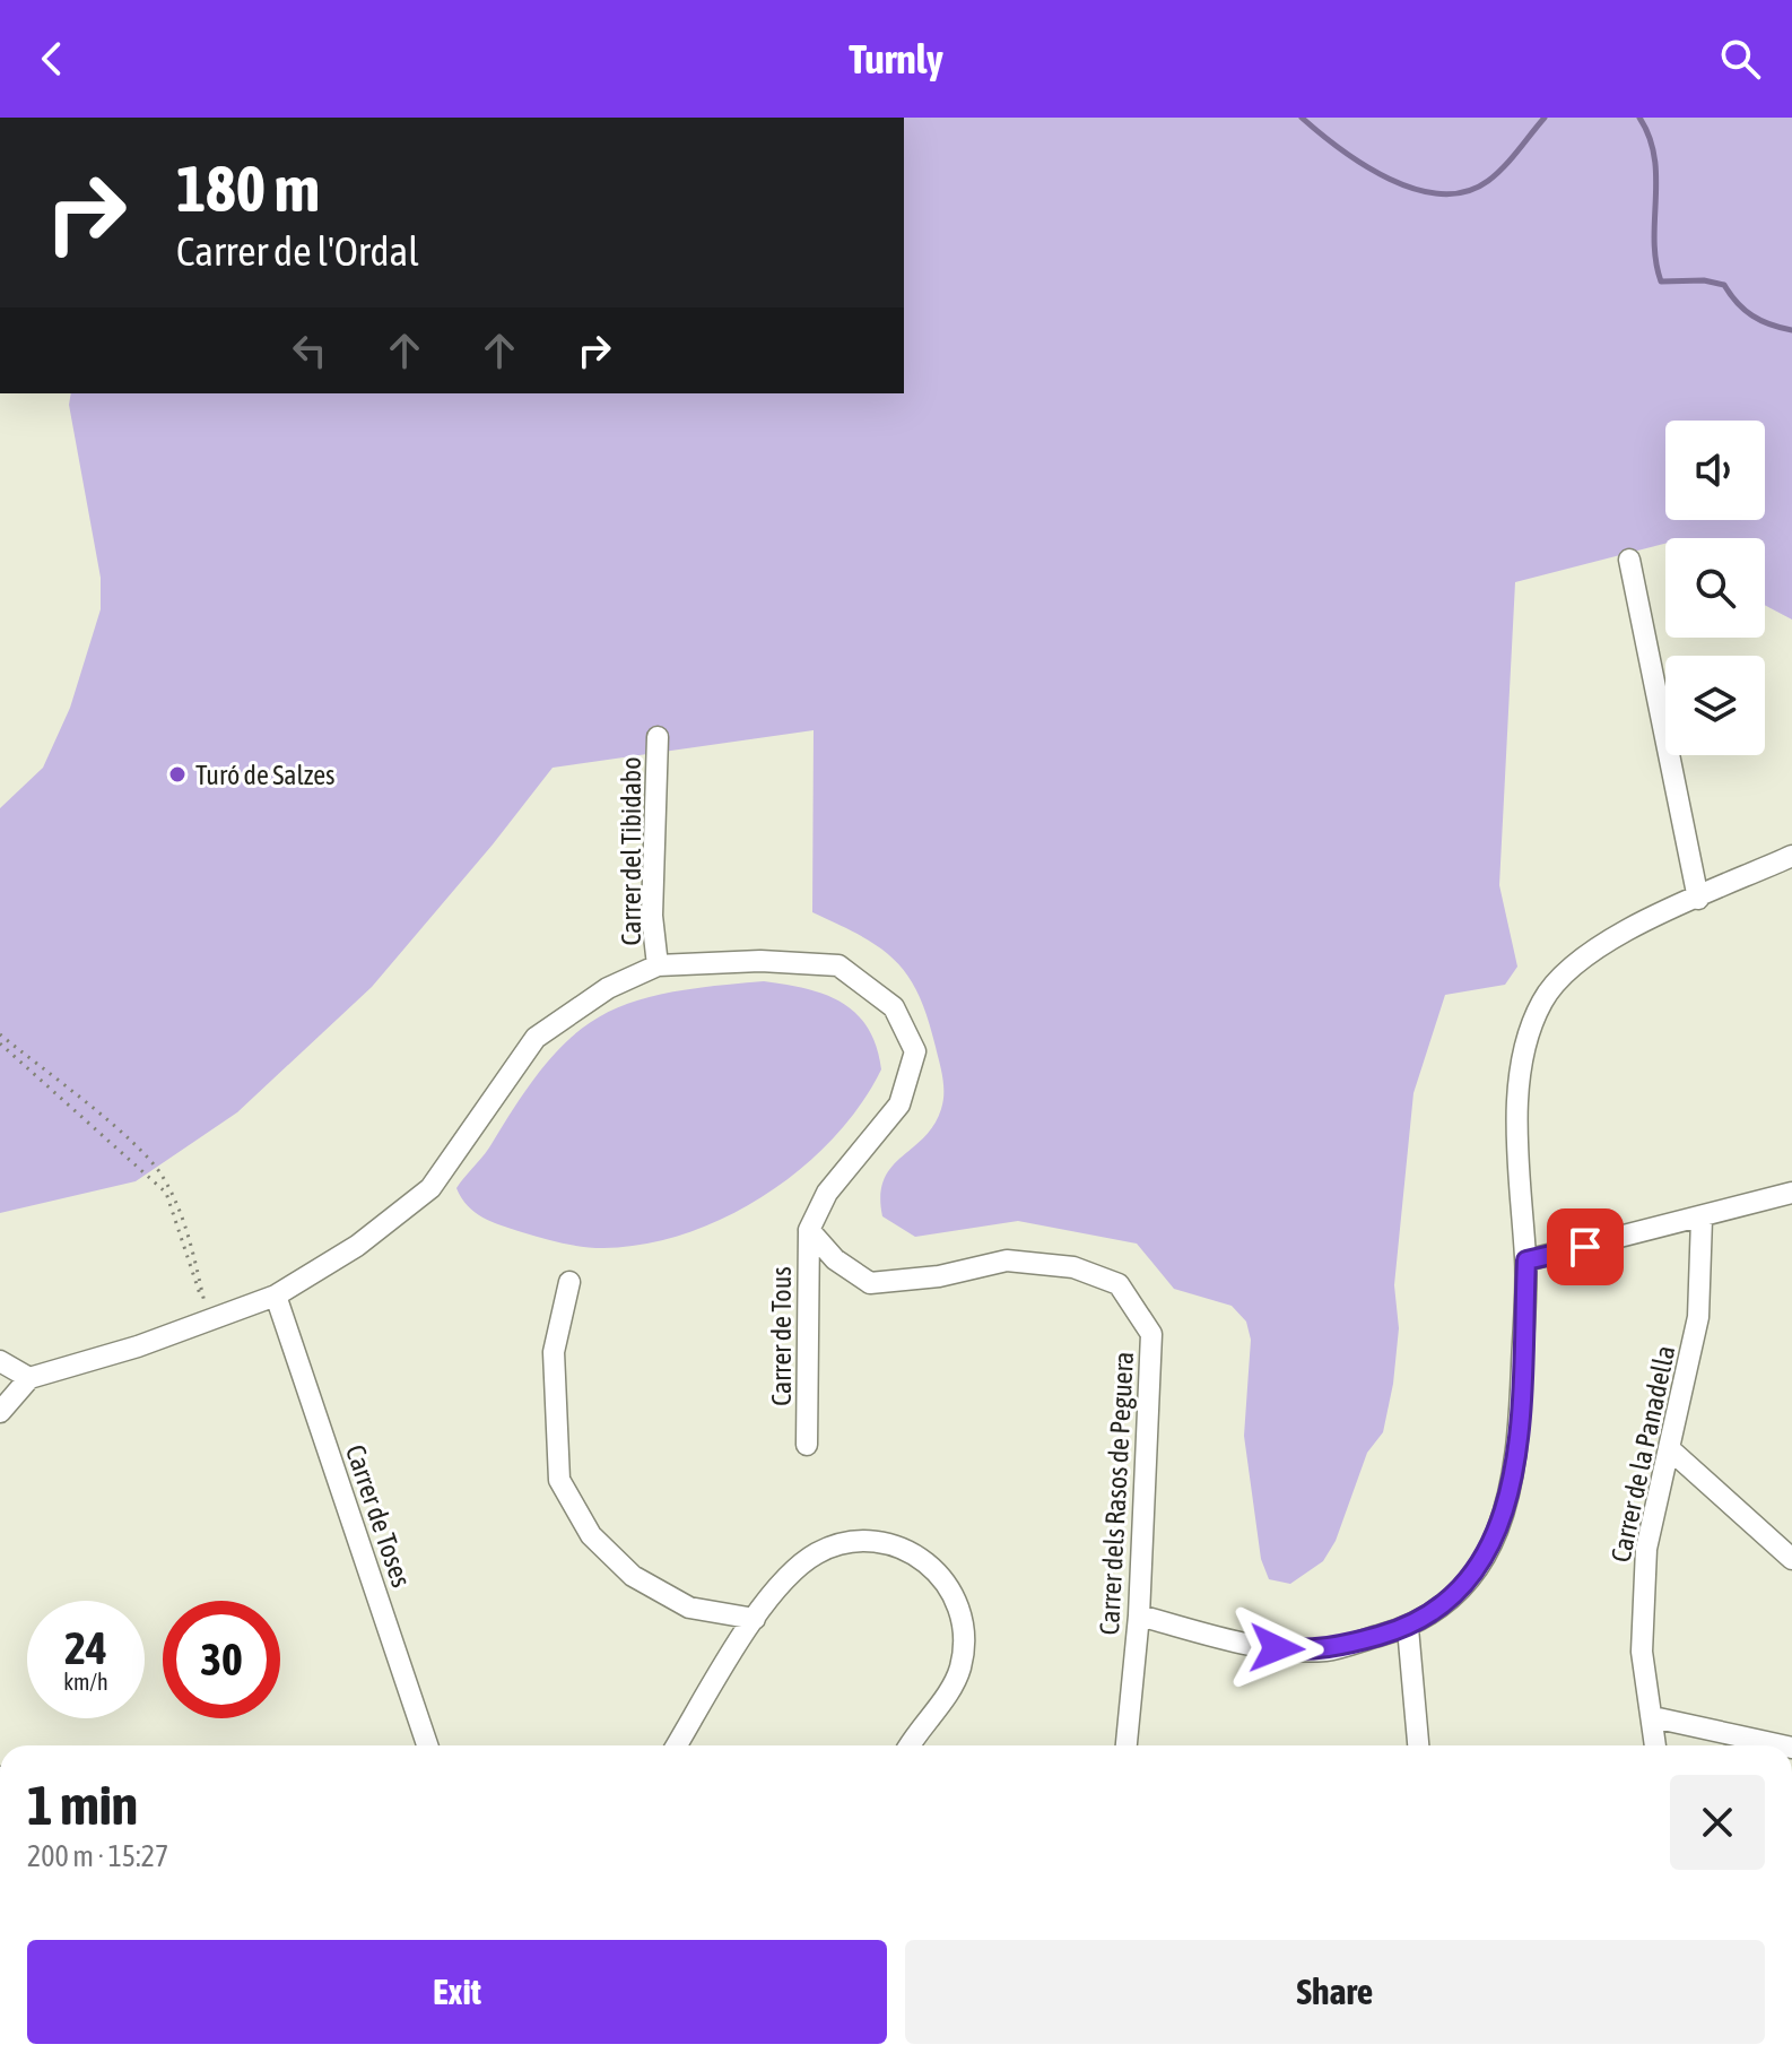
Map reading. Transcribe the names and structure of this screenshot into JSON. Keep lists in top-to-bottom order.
{
  "streets": {
    "street": [
      "Carrer del Tibidabo",
      "Carrer de Tous",
      "Carrer de la Panadella",
      "Carrer dels Rasos de Peguera",
      "Carrer de Toses"
    ]
  },
  "crossings": [
    ["Carrer de Tous", "Carrer dels Rasos de Peguera"]
  ],
  "places": ["Turó de Salzes"],
  "page": {
    "header": "Turnly",
    "turn": ["180 m", "Carrer de l'Ordal"],
    "speed": "24 km/h",
    "limit": "30",
    "heading": ["1 min", "200 m · 15:27"],
    "buttons": ["Exit", "Share"]
  }
}
